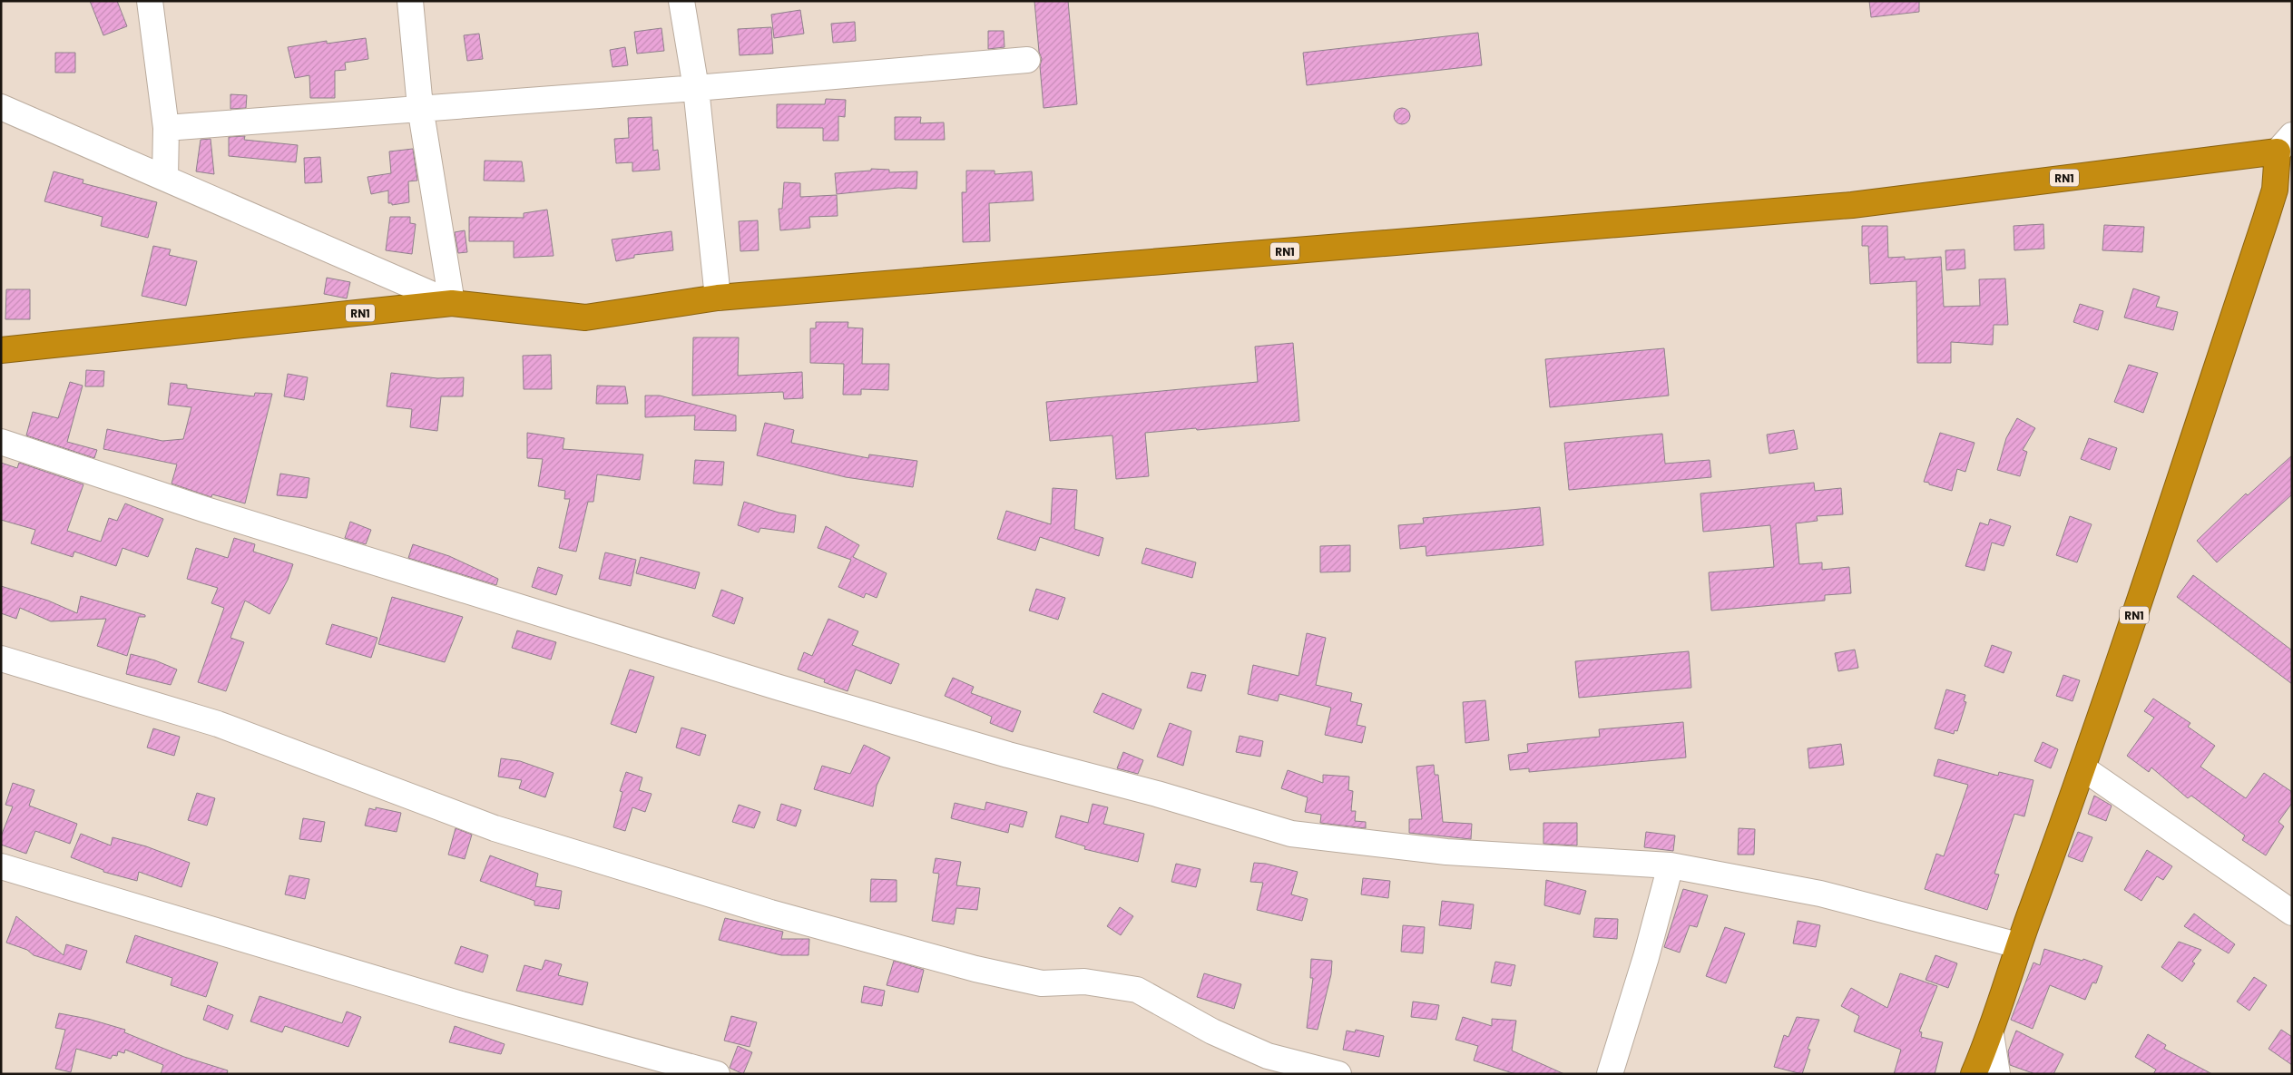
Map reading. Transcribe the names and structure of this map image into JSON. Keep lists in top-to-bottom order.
{
  "streets": {
    "highway": ["RN1"]
  }
}
